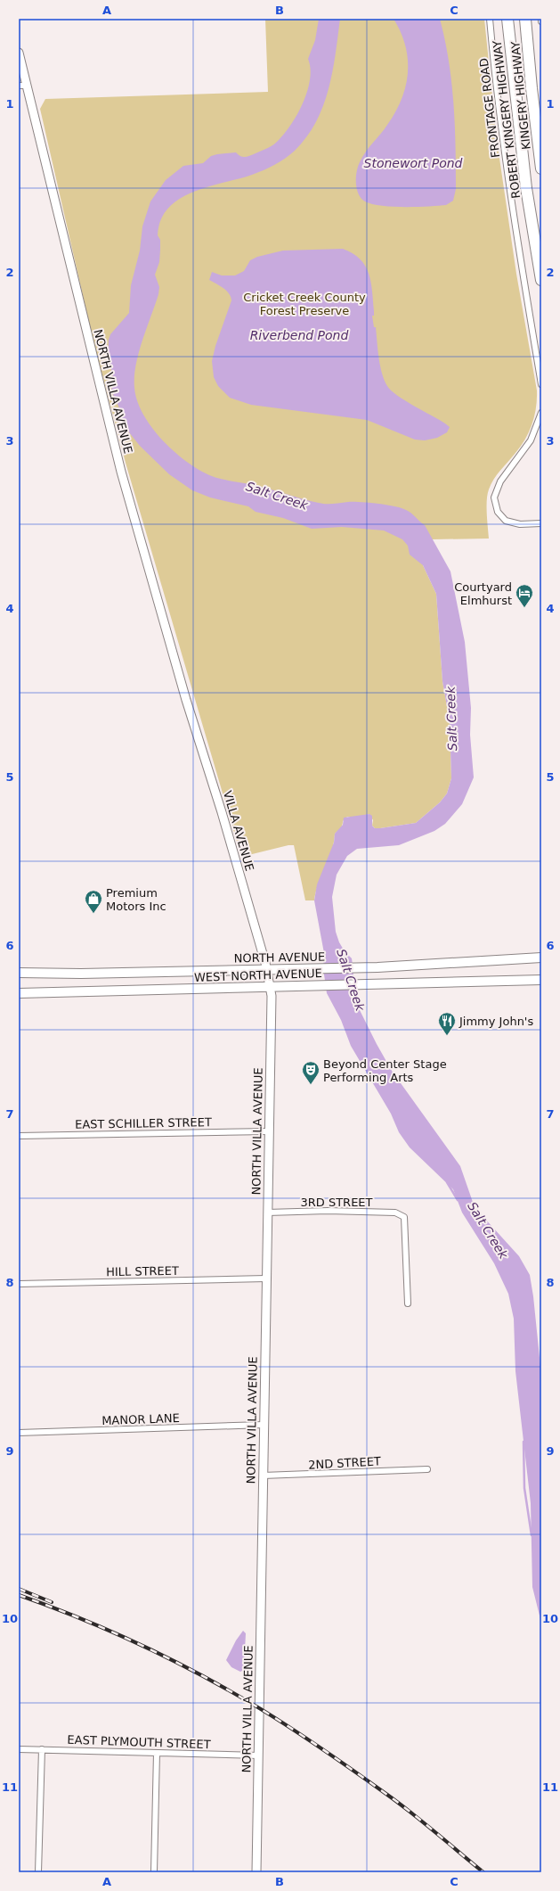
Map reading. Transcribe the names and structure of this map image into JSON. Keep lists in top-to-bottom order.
{
  "streets": {
    "highway": ["KINGERY HIGHWAY", "ROBERT KINGERY HIGHWAY"],
    "main road": [
      "NORTH VILLA AVENUE",
      "VILLA AVENUE",
      "NORTH AVENUE",
      "WEST NORTH AVENUE"
    ],
    "street": [
      "FRONTAGE ROAD",
      "EAST SCHILLER STREET",
      "3RD STREET",
      "HILL STREET",
      "MANOR LANE",
      "2ND STREET",
      "EAST PLYMOUTH STREET"
    ]
  },
  "crossings": [
    ["NORTH VILLA AVENUE", "VILLA AVENUE"],
    ["NORTH VILLA AVENUE", "NORTH AVENUE"],
    ["NORTH VILLA AVENUE", "WEST NORTH AVENUE"],
    ["NORTH VILLA AVENUE", "EAST SCHILLER STREET"],
    ["NORTH VILLA AVENUE", "3RD STREET"],
    ["NORTH VILLA AVENUE", "HILL STREET"],
    ["NORTH VILLA AVENUE", "MANOR LANE"],
    ["NORTH VILLA AVENUE", "2ND STREET"],
    ["NORTH VILLA AVENUE", "EAST PLYMOUTH STREET"],
    ["VILLA AVENUE", "NORTH AVENUE"]
  ],
  "water": ["Stonewort Pond", "Riverbend Pond", "Salt Creek"],
  "parks": ["Cricket Creek County Forest Preserve"],
  "places": {
    "hotel": ["Courtyard Elmhurst"],
    "shop": ["Premium Motors Inc"],
    "restaurant": ["Jimmy John's"],
    "theatre": ["Beyond Center Stage Performing Arts"]
  },
  "grid": {
    "columns": ["A", "B", "C"],
    "rows": [
      "1",
      "2",
      "3",
      "4",
      "5",
      "6",
      "7",
      "8",
      "9",
      "10",
      "11"
    ]
  }
}
